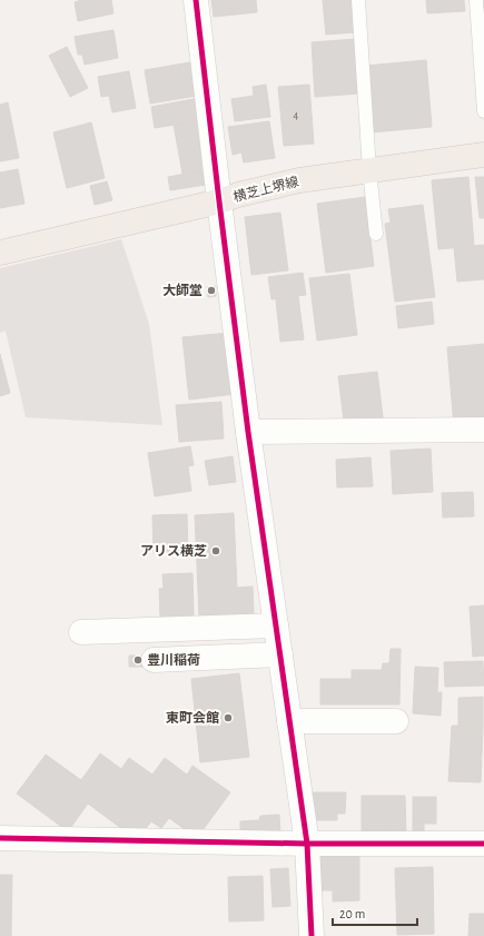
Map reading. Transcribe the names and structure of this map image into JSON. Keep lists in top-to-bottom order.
{
  "streets": {
    "main road": ["横芝上堺線"]
  },
  "places": [
    "大師堂",
    "アリス横芝",
    "豊川稲荷",
    "東町会館"
  ],
  "house_numbers": ["4"],
  "scale_bar": "20 m"
}
